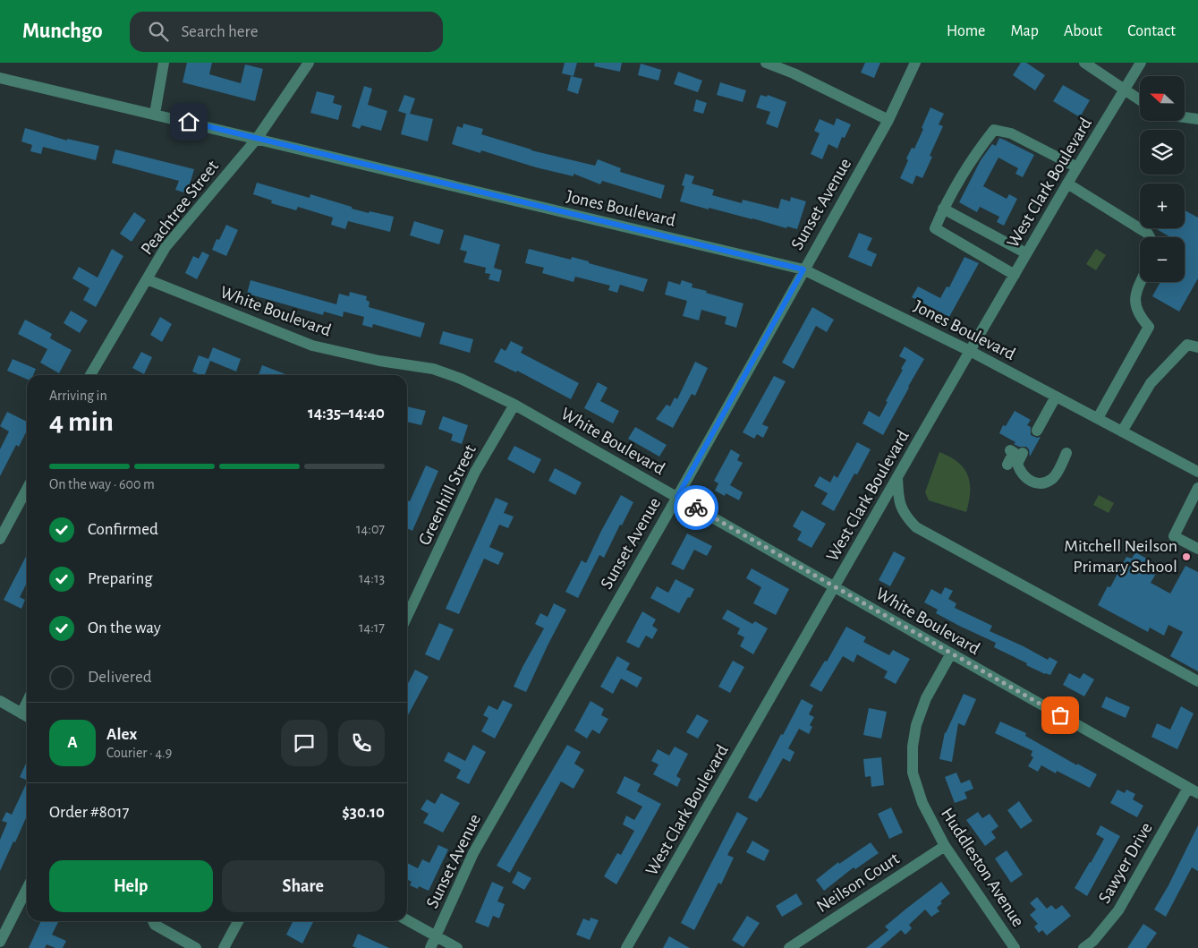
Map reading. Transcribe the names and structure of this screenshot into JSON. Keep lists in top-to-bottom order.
{
  "streets": {
    "street": [
      "West Clark Boulevard",
      "Sunset Avenue",
      "Peachtree Street",
      "Jones Boulevard",
      "White Boulevard",
      "Greenhill Street",
      "Sawyer Drive",
      "Huddleston Avenue",
      "Neilson Court"
    ]
  },
  "crossings": [
    ["West Clark Boulevard", "Jones Boulevard"],
    ["West Clark Boulevard", "White Boulevard"],
    ["Sunset Avenue", "Jones Boulevard"],
    ["Sunset Avenue", "White Boulevard"],
    ["Peachtree Street", "Jones Boulevard"],
    ["Peachtree Street", "White Boulevard"],
    ["White Boulevard", "Greenhill Street"],
    ["White Boulevard", "Sawyer Drive"],
    ["White Boulevard", "Huddleston Avenue"],
    ["Huddleston Avenue", "Neilson Court"]
  ],
  "places": ["Mitchell Neilson Primary School"],
  "north": "left",
  "page": {
    "header": "Munchgo",
    "search": "Search here",
    "nav": [
      "Home",
      "Map",
      "About",
      "Contact"
    ],
    "map_buttons": ["+", "−"],
    "heading": ["4 min", "Arriving in", "14:35–14:40"],
    "panel": [
      "Alex",
      "Courier · 4.9",
      "Order #8017",
      "$30.10"
    ],
    "bar": "On the way · 600 m",
    "list": [
      ["Confirmed", "14:07"],
      ["Preparing", "14:13"],
      ["On the way", "14:17"],
      "Delivered"
    ],
    "round": "A",
    "buttons": ["Help", "Share"]
  }
}
